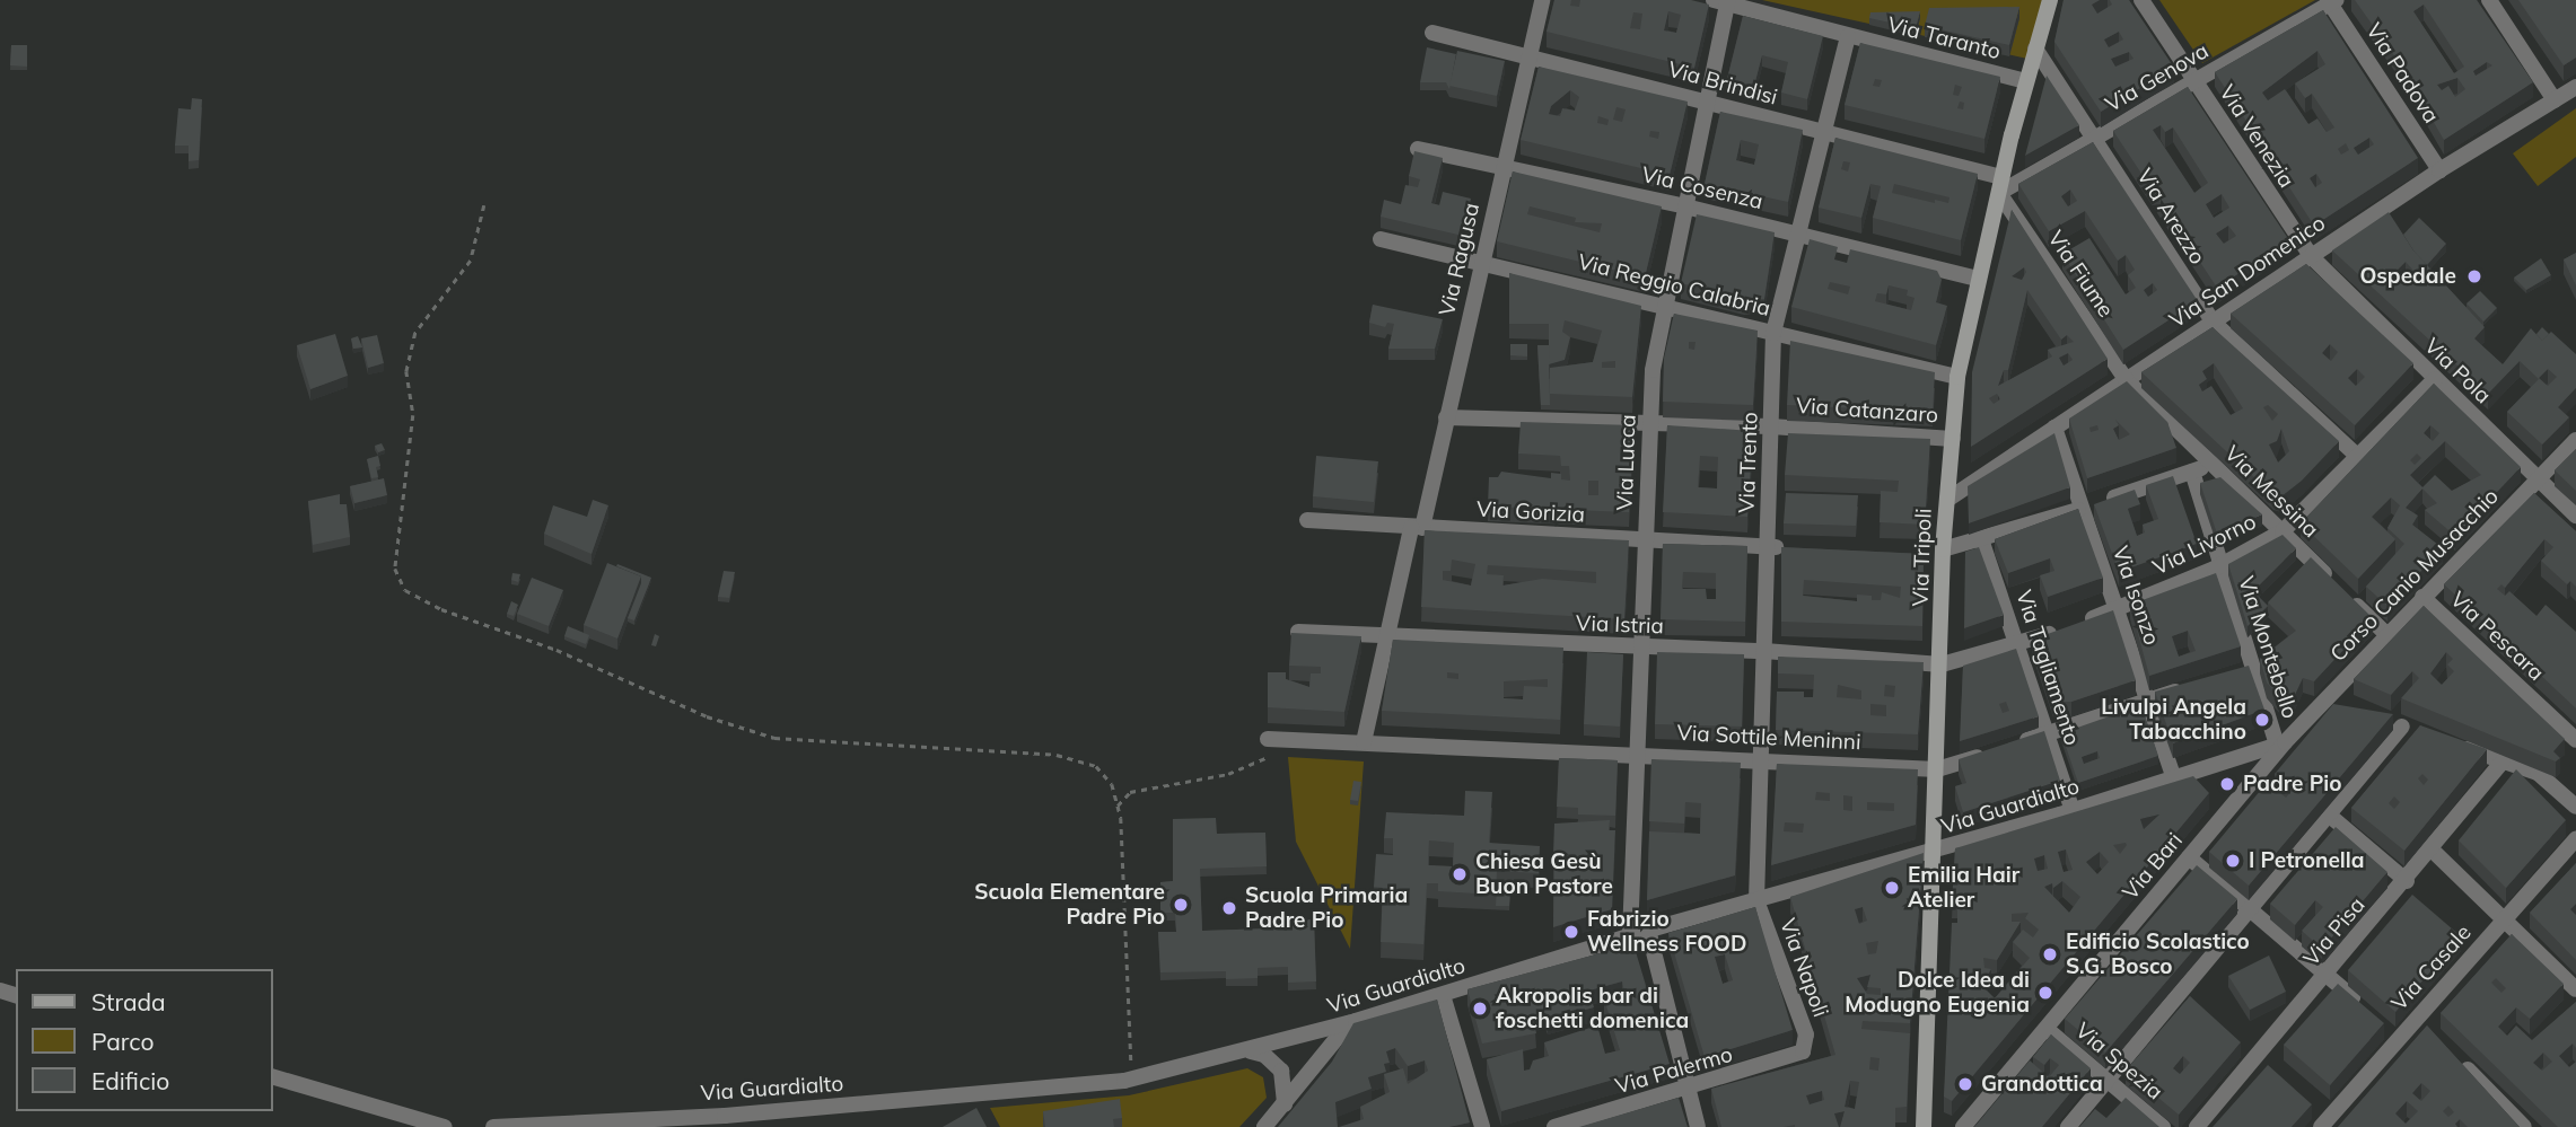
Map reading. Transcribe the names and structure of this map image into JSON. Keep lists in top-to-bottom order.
{
  "streets": {
    "main road": ["Via Tripoli"],
    "street": [
      "Via Taranto",
      "Via Padova",
      "Via Genova",
      "Via Brindisi",
      "Via Venezia",
      "Via Cosenza",
      "Via Arezzo",
      "Via Ragusa",
      "Via San Domenico",
      "Via Fiume",
      "Via Reggio Calabria",
      "Via Pola",
      "Via Catanzaro",
      "Via Lucca",
      "Via Trento",
      "Via Messina",
      "Via Gorizia",
      "Via Livorno",
      "Corso Canio Musacchio",
      "Via Isonzo",
      "Via Istria",
      "Via Pescara",
      "Via Montebello",
      "Via Tagliamento",
      "Via Sottile Meninni",
      "Via Guardialto",
      "Via Bari",
      "Via Pisa",
      "Via Napoli",
      "Via Casale",
      "Via Spezia",
      "Via Palermo"
    ]
  },
  "crossings": [
    ["Via Taranto", "Via Lucca"],
    ["Via Taranto", "Via Trento"],
    ["Via Taranto", "Via Tripoli"],
    ["Via Padova", "Via Genova"],
    ["Via Padova", "Via San Domenico"],
    ["Via Genova", "Via Brindisi"],
    ["Via Genova", "Via Venezia"],
    ["Via Genova", "Via Arezzo"],
    ["Via Genova", "Via Fiume"],
    ["Via Genova", "Via Tripoli"],
    ["Via Brindisi", "Via Ragusa"],
    ["Via Brindisi", "Via Fiume"],
    ["Via Brindisi", "Via Lucca"],
    ["Via Brindisi", "Via Trento"],
    ["Via Brindisi", "Via Tripoli"],
    ["Via Venezia", "Via San Domenico"],
    ["Via Venezia", "Via Pola"],
    ["Via Cosenza", "Via Ragusa"],
    ["Via Cosenza", "Via Lucca"],
    ["Via Cosenza", "Via Trento"],
    ["Via Cosenza", "Via Tripoli"],
    ["Via Arezzo", "Via San Domenico"],
    ["Via Arezzo", "Via Livorno"],
    ["Via Arezzo", "Via Tripoli"],
    ["Via Ragusa", "Via Reggio Calabria"],
    ["Via Ragusa", "Via Catanzaro"],
    ["Via Ragusa", "Via Gorizia"],
    ["Via Ragusa", "Via Istria"],
    ["Via Ragusa", "Via Sottile Meninni"],
    ["Via San Domenico", "Via Fiume"],
    ["Via San Domenico", "Via Pola"],
    ["Via San Domenico", "Via Messina"],
    ["Via San Domenico", "Via Tripoli"],
    ["Via San Domenico", "Via Isonzo"],
    ["Via Fiume", "Via Messina"],
    ["Via Fiume", "Via Tripoli"],
    ["Via Reggio Calabria", "Via Lucca"],
    ["Via Reggio Calabria", "Via Trento"],
    ["Via Reggio Calabria", "Via Tripoli"],
    ["Via Pola", "Via Livorno"],
    ["Via Pola", "Corso Canio Musacchio"],
    ["Via Catanzaro", "Via Lucca"],
    ["Via Catanzaro", "Via Trento"],
    ["Via Catanzaro", "Via Tripoli"],
    ["Via Lucca", "Via Gorizia"],
    ["Via Lucca", "Via Istria"],
    ["Via Lucca", "Via Sottile Meninni"],
    ["Via Lucca", "Via Guardialto"],
    ["Via Trento", "Via Gorizia"],
    ["Via Trento", "Via Istria"],
    ["Via Trento", "Via Sottile Meninni"],
    ["Via Trento", "Via Guardialto"],
    ["Via Trento", "Via Napoli"],
    ["Via Messina", "Via Livorno"],
    ["Via Messina", "Corso Canio Musacchio"],
    ["Via Livorno", "Via Tripoli"],
    ["Via Livorno", "Via Isonzo"],
    ["Via Livorno", "Via Istria"],
    ["Via Livorno", "Via Montebello"],
    ["Via Livorno", "Via Tagliamento"],
    ["Via Tripoli", "Via Istria"],
    ["Via Tripoli", "Via Sottile Meninni"],
    ["Via Tripoli", "Via Guardialto"],
    ["Corso Canio Musacchio", "Via Pescara"],
    ["Corso Canio Musacchio", "Via Montebello"],
    ["Corso Canio Musacchio", "Via Guardialto"],
    ["Corso Canio Musacchio", "Via Bari"],
    ["Via Isonzo", "Via Sottile Meninni"],
    ["Via Isonzo", "Via Guardialto"],
    ["Via Montebello", "Via Guardialto"],
    ["Via Montebello", "Via Bari"],
    ["Via Tagliamento", "Via Sottile Meninni"],
    ["Via Tagliamento", "Via Guardialto"],
    ["Via Guardialto", "Via Bari"],
    ["Via Guardialto", "Via Napoli"],
    ["Via Bari", "Via Spezia"],
    ["Via Napoli", "Via Palermo"]
  ],
  "places": [
    "Ospedale",
    "Livulpi Angela Tabacchino",
    "Padre Pio",
    "I Petronella",
    "Chiesa Gesù Buon Pastore",
    "Emilia Hair Atelier",
    "Scuola Elementare Padre Pio",
    "Scuola Primaria Padre Pio",
    "Fabrizio Wellness FOOD",
    "Edificio Scolastico S.G. Bosco",
    "Dolce Idea di Modugno Eugenia",
    "Akropolis bar di foschetti domenica",
    "Grandottica"
  ],
  "legend": ["Strada", "Parco", "Edificio"]
}
